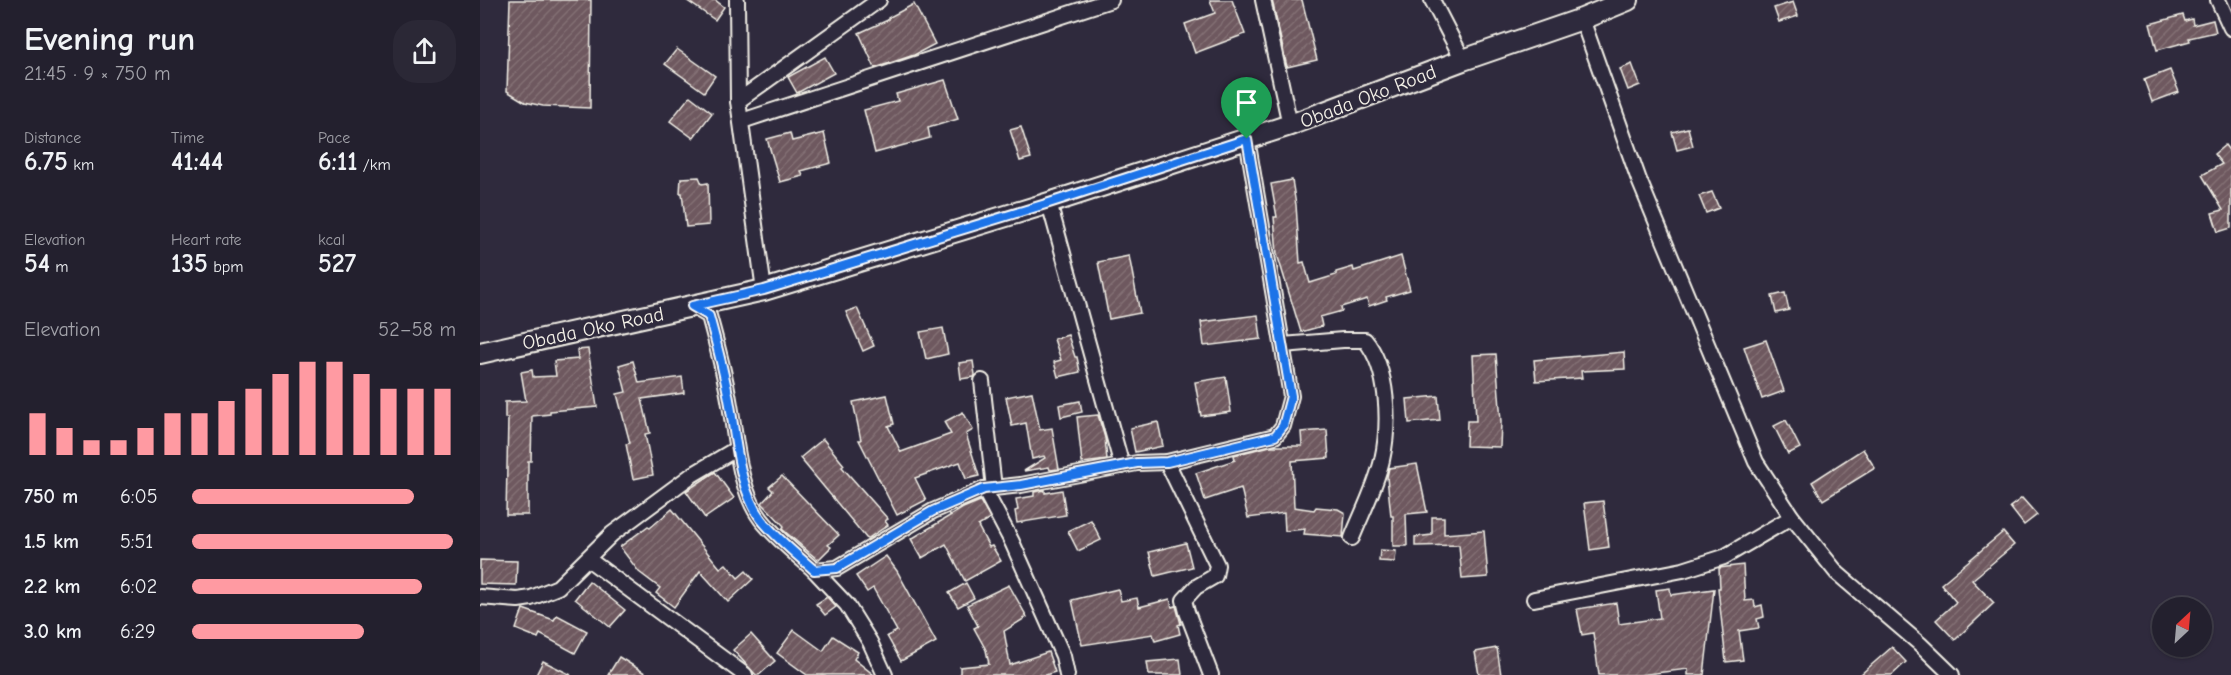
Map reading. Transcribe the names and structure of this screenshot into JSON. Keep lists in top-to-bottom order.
{
  "streets": {
    "main road": ["Obada Oko Road"]
  },
  "north": "top right",
  "page": {
    "heading": ["Evening run", "21:45 · 9 × 750 m"],
    "stats": [
      ["Distance", "6.75 km"],
      ["Time", "41:44"],
      ["Pace", "6:11 /km"],
      ["Elevation", "54 m"],
      ["Heart rate", "135 bpm"],
      ["kcal", "527"]
    ],
    "chart": ["Elevation", "52–58 m"],
    "list": [
      {
        "name": "750 m",
        "note": "6:05"
      },
      {
        "name": "1.5 km",
        "note": "5:51"
      },
      {
        "name": "2.2 km",
        "note": "6:02"
      },
      {
        "name": "3.0 km",
        "note": "6:29"
      }
    ]
  }
}
